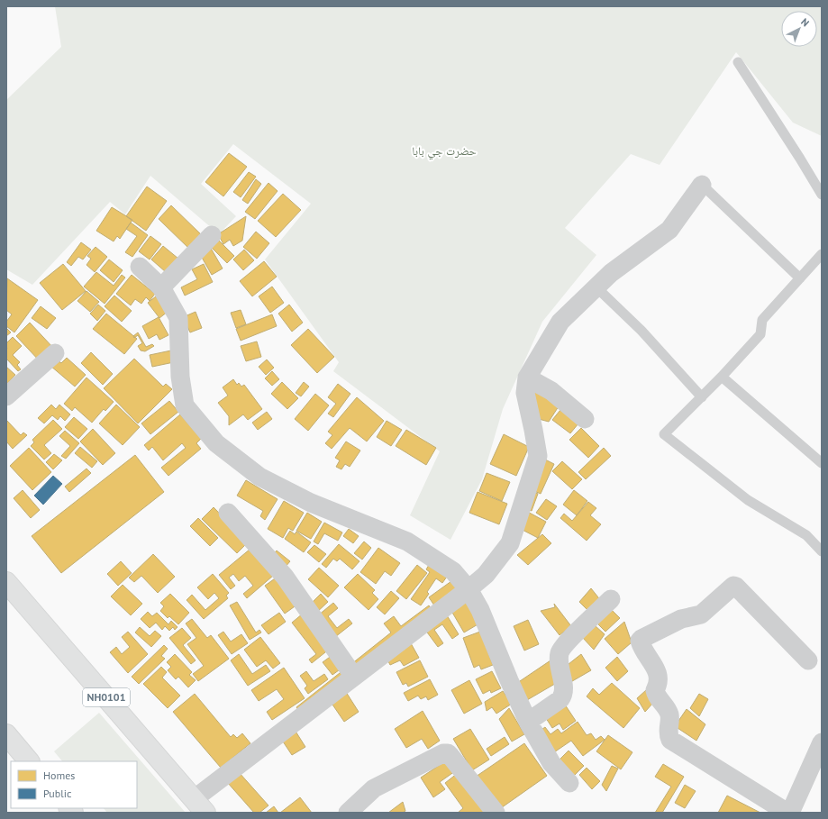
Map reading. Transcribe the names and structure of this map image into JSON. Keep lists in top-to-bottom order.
{
  "streets": {
    "highway": ["NH0101"]
  },
  "parks": ["حضرت جي بابا"],
  "legend": ["Homes", "Public"],
  "north": "top right"
}
